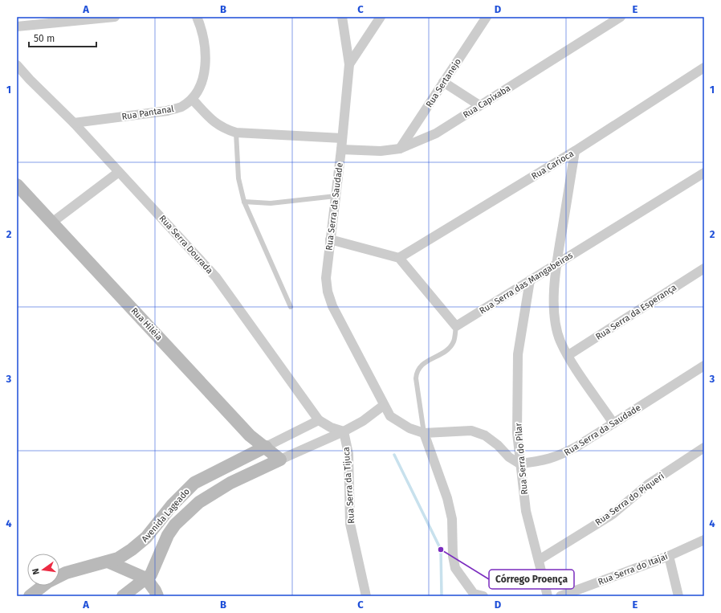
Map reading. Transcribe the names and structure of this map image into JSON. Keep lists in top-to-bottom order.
{
  "streets": {
    "main road": ["Rua Hiléia", "Avenida Lageado"],
    "street": [
      "Rua Sertanejo",
      "Rua Capixaba",
      "Rua Pantanal",
      "Rua Carioca",
      "Rua Serra da Saudade",
      "Rua Serra Dourada",
      "Rua Serra das Mangabeiras",
      "Rua Serra da Esperança",
      "Rua Serra do Pilar",
      "Rua Serra da Tijuca",
      "Rua Serra do Piqueri",
      "Rua Serra do Itajaí"
    ]
  },
  "crossings": [
    ["Rua Sertanejo", "Rua Capixaba"],
    ["Rua Capixaba", "Rua Serra da Saudade"],
    ["Rua Pantanal", "Rua Serra Dourada"],
    ["Rua Serra da Saudade", "Rua Serra do Pilar"],
    ["Rua Serra Dourada", "Rua Serra da Tijuca"],
    ["Rua Serra Dourada", "Avenida Lageado"],
    ["Rua Serra das Mangabeiras", "Rua Serra do Pilar"],
    ["Rua Hiléia", "Avenida Lageado"],
    ["Rua Serra do Pilar", "Rua Serra do Piqueri"],
    ["Rua Serra da Tijuca", "Avenida Lageado"]
  ],
  "places": ["Córrego Proença"],
  "scale_bar": "50 m",
  "north": "left",
  "grid": {
    "columns": [
      "A",
      "B",
      "C",
      "D",
      "E"
    ],
    "rows": [
      "1",
      "2",
      "3",
      "4"
    ]
  }
}
